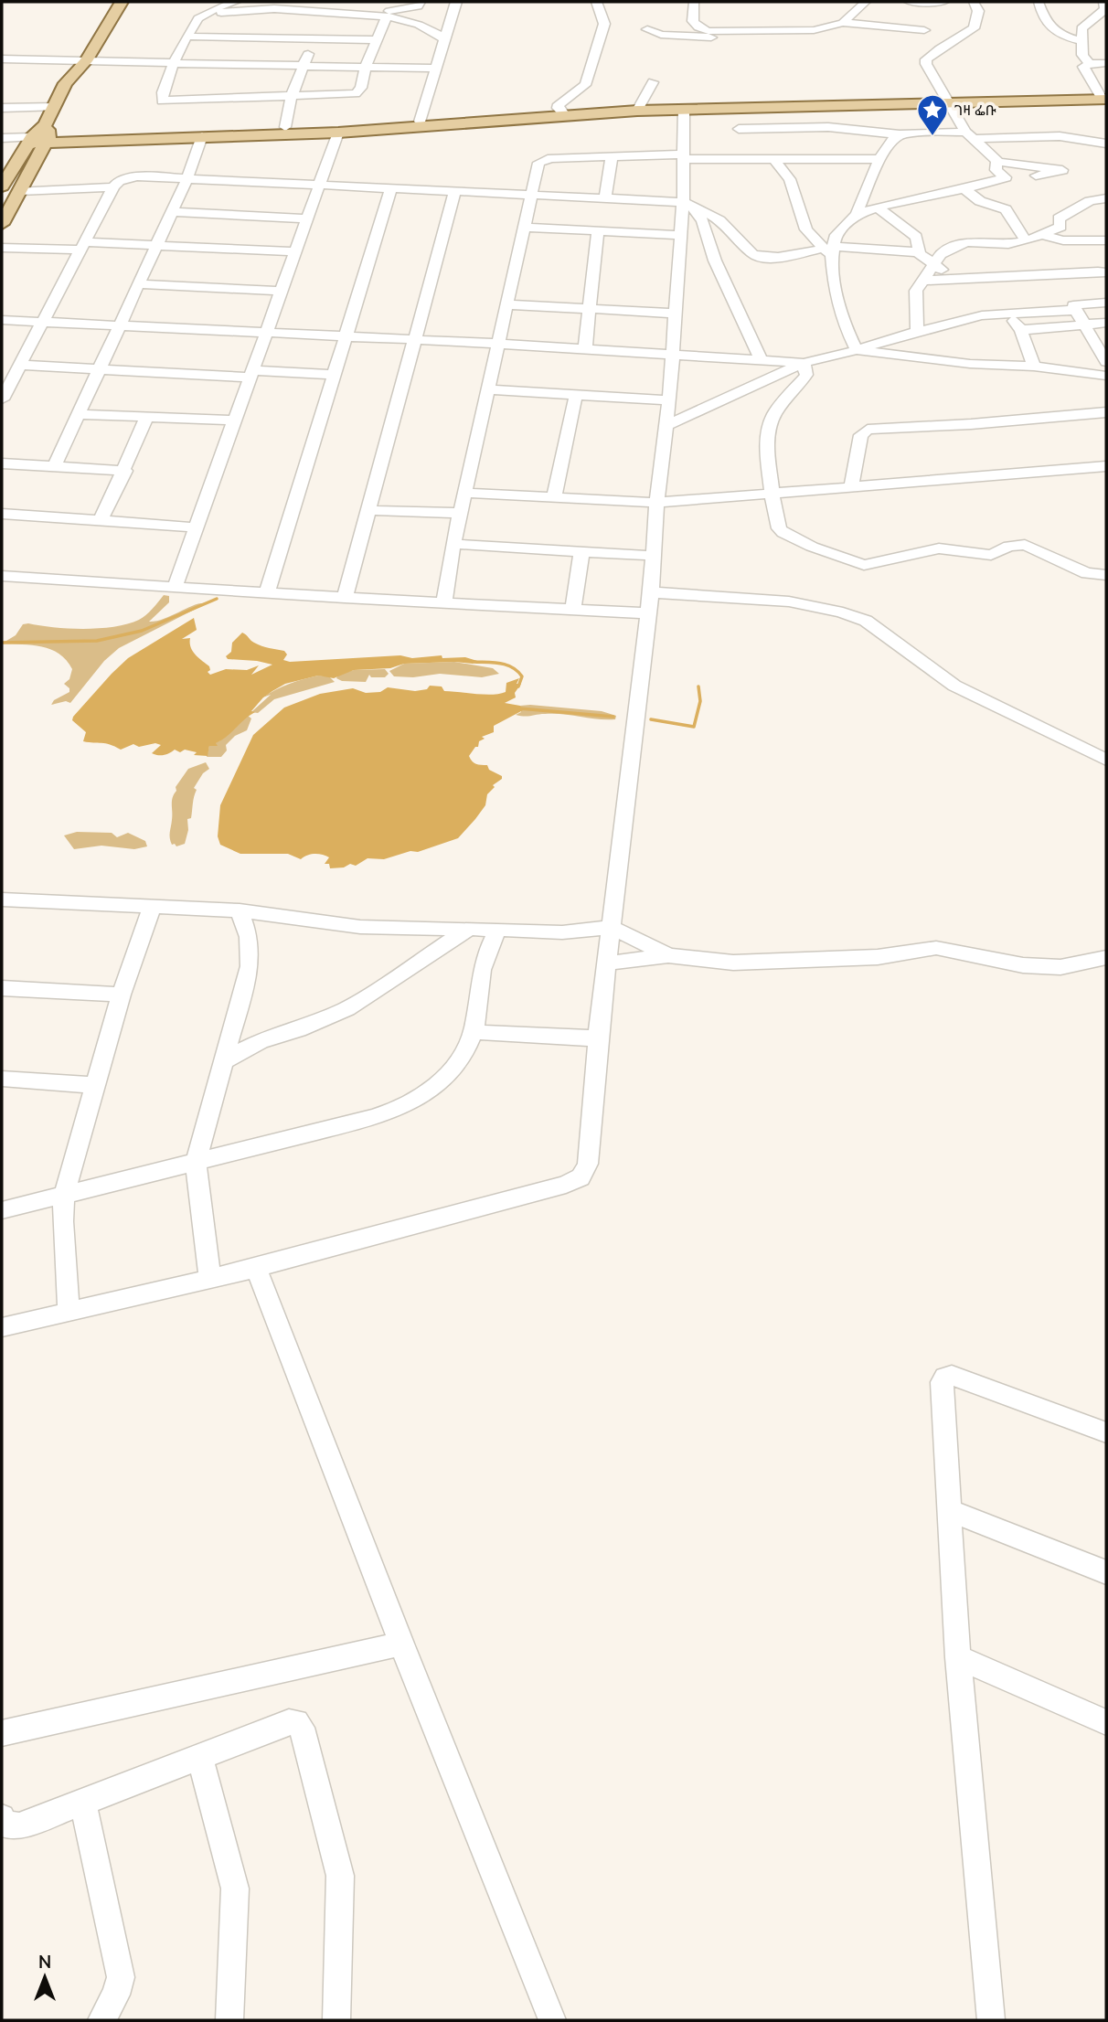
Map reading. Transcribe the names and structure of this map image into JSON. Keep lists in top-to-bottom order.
{
  "places": {
    "place": ["ገዛ ፌቡ"]
  },
  "north": "top"
}
